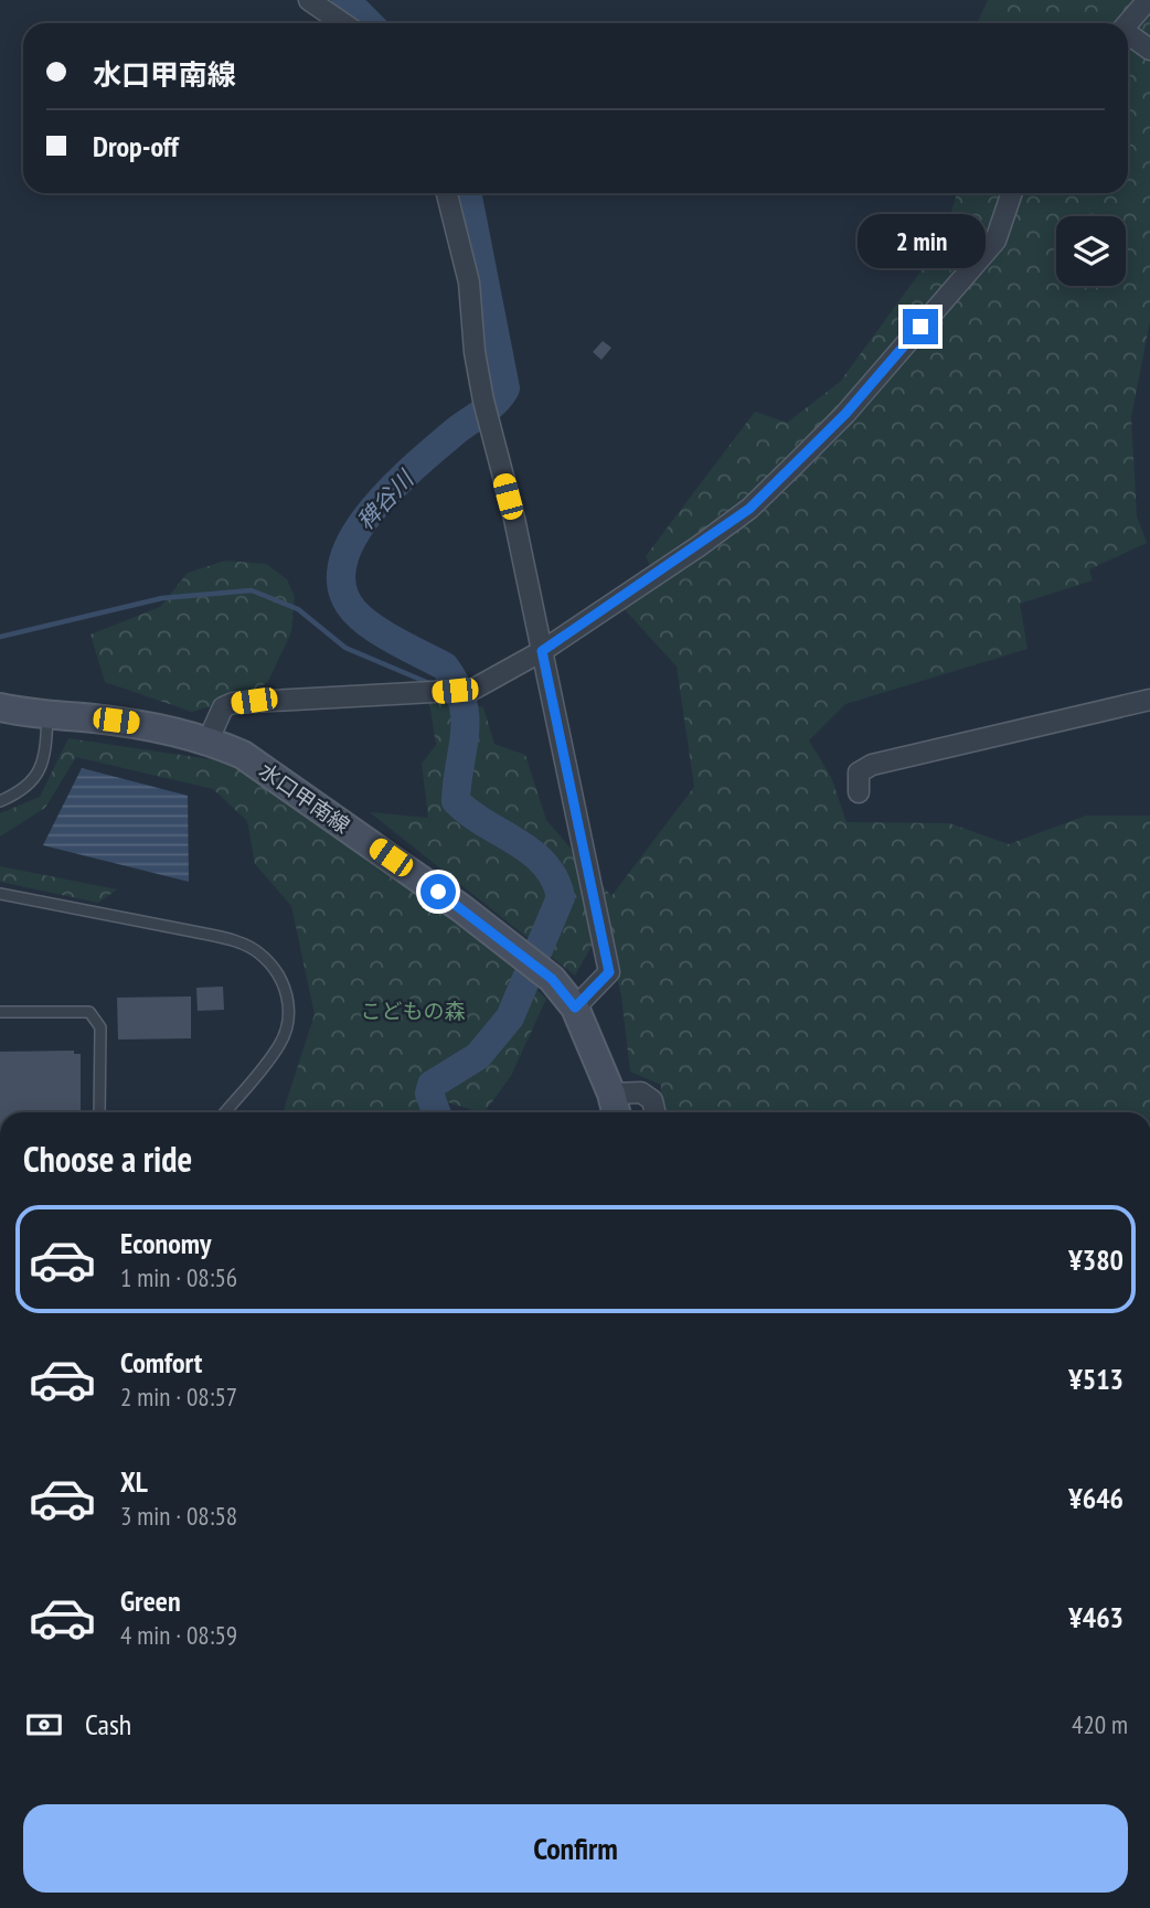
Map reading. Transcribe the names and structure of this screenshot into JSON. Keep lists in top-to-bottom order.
{
  "streets": {
    "main road": ["水口甲南線"]
  },
  "water": ["稗谷川"],
  "parks": ["こどもの森"],
  "page": {
    "banner": ["水口甲南線", "Drop-off"],
    "bubble": "2 min",
    "heading": "Choose a ride",
    "list": [
      {
        "name": "Economy",
        "note": "1 min · 08:56",
        "value": "¥380"
      },
      {
        "name": "Comfort",
        "note": "2 min · 08:57",
        "value": "¥513"
      },
      {
        "name": "XL",
        "note": "3 min · 08:58",
        "value": "¥646"
      },
      {
        "name": "Green",
        "note": "4 min · 08:59",
        "value": "¥463"
      }
    ],
    "pay": ["Cash", "420 m"],
    "buttons": "Confirm"
  }
}
